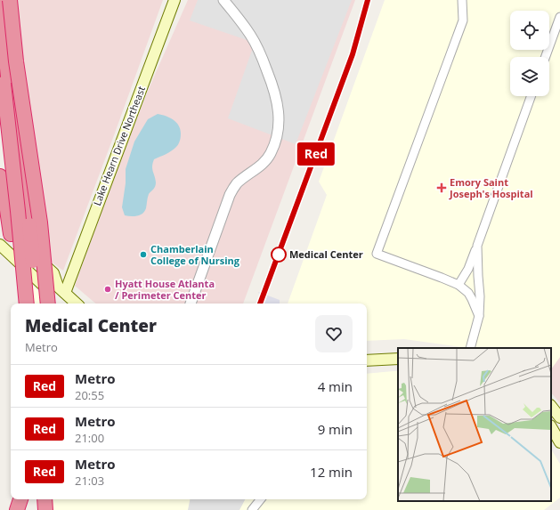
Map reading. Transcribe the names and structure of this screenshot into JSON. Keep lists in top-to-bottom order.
{
  "streets": {
    "main road": ["Lake Hearn Drive Northeast"]
  },
  "places": {
    "health": ["Emory Saint Joseph's Hospital"],
    "other": ["Chamberlain College of Nursing", "Medical Center", "Hyatt House Atlanta / Perimeter Center"]
  },
  "lines": ["metro line Red"],
  "page": {
    "on_map": "Red",
    "heading": ["Medical Center", "Metro"],
    "list": [
      {
        "mark": "Red",
        "name": "Metro",
        "note": "20:55",
        "value": "4 min"
      },
      {
        "mark": "Red",
        "name": "Metro",
        "note": "21:00",
        "value": "9 min"
      },
      {
        "mark": "Red",
        "name": "Metro",
        "note": "21:03",
        "value": "12 min"
      }
    ]
  }
}
